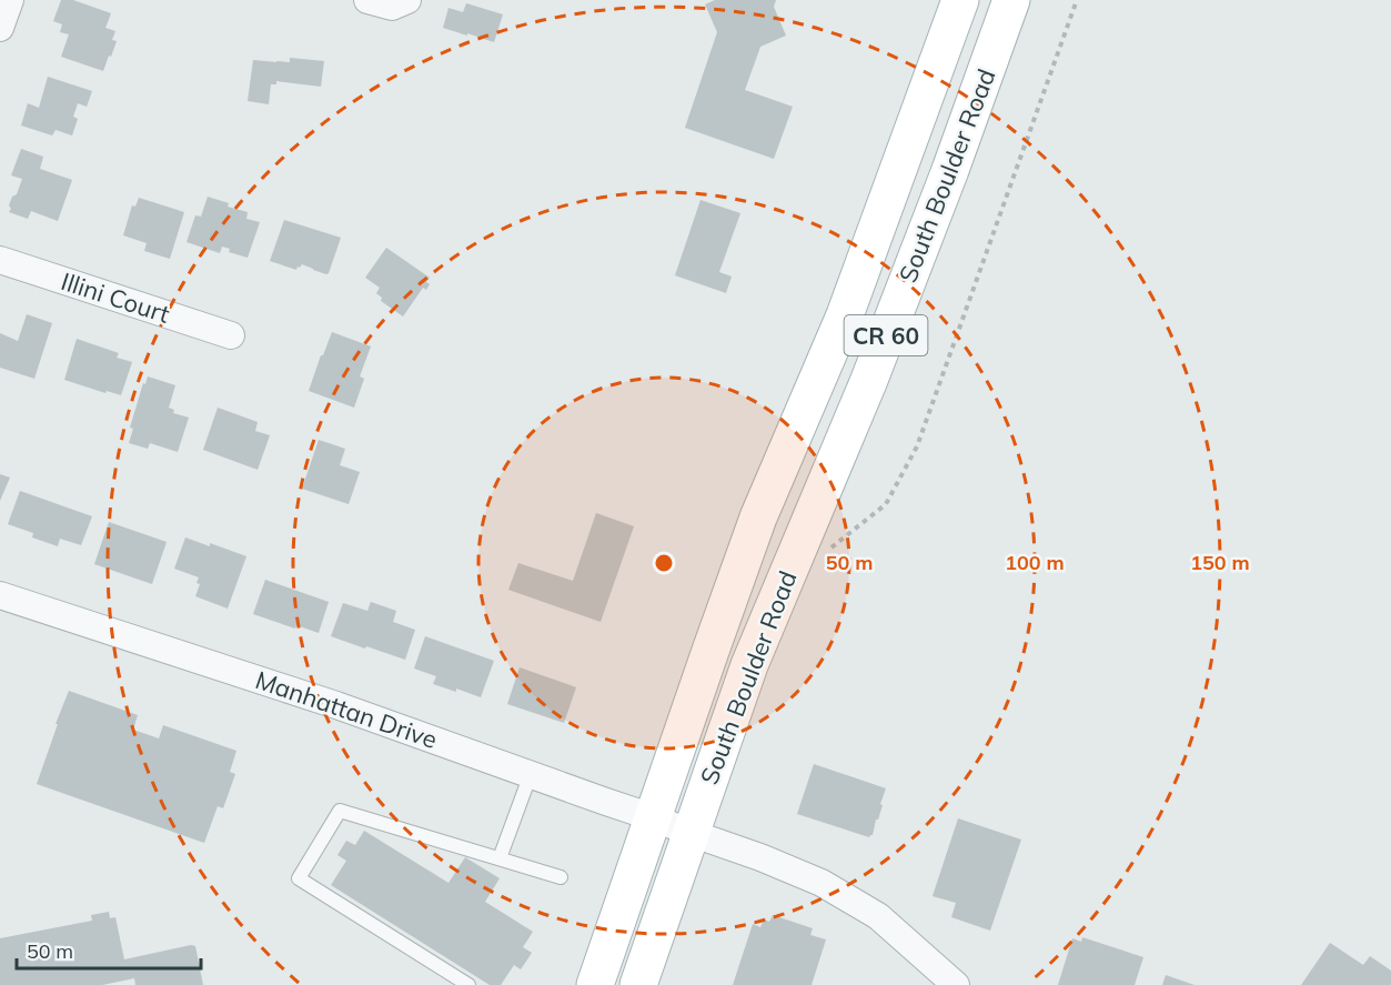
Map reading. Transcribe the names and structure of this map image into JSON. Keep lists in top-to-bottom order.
{
  "streets": {
    "main road": ["South Boulder Road", "CR 60"],
    "street": ["Illini Court", "Manhattan Drive"]
  },
  "crossings": [
    ["South Boulder Road", "Manhattan Drive"]
  ],
  "scale_bar": "50 m",
  "rings": ["50 m", "100 m", "150 m"]
}
